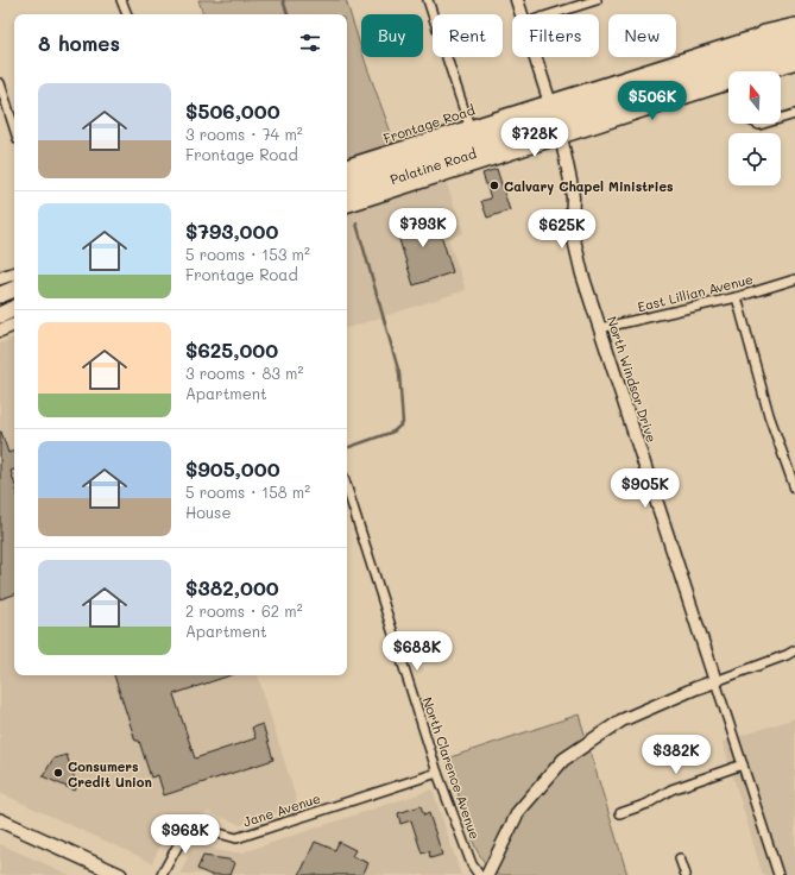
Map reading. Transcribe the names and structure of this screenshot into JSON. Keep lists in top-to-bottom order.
{
  "streets": {
    "highway": ["Palatine Road"],
    "street": [
      "Frontage Road",
      "East Lillian Avenue",
      "North Windsor Drive",
      "North Clarence Avenue",
      "Jane Avenue"
    ]
  },
  "crossings": [
    ["Frontage Road", "Palatine Road"],
    ["Frontage Road", "North Windsor Drive"],
    ["Palatine Road", "North Windsor Drive"],
    ["East Lillian Avenue", "North Windsor Drive"],
    ["North Clarence Avenue", "Jane Avenue"]
  ],
  "places": ["Calvary Chapel Ministries", "Consumers Credit Union"],
  "north": "top",
  "page": {
    "chip": [
      "Buy",
      "Rent",
      "Filters",
      "New"
    ],
    "heading": "8 homes",
    "list": [
      {
        "name": "$506,000",
        "note": "3 rooms · 74 m² · Frontage Road"
      },
      {
        "name": "$793,000",
        "note": "5 rooms · 153 m² · Frontage Road"
      },
      {
        "name": "$625,000",
        "note": "3 rooms · 83 m² · Apartment"
      },
      {
        "name": "$905,000",
        "note": "5 rooms · 158 m² · House"
      },
      {
        "name": "$382,000",
        "note": "2 rooms · 62 m² · Apartment"
      }
    ],
    "price": [
      "$506K",
      "$728K",
      "$793K",
      "$625K",
      "$905K",
      "$688K",
      "$382K",
      "$968K"
    ]
  }
}
